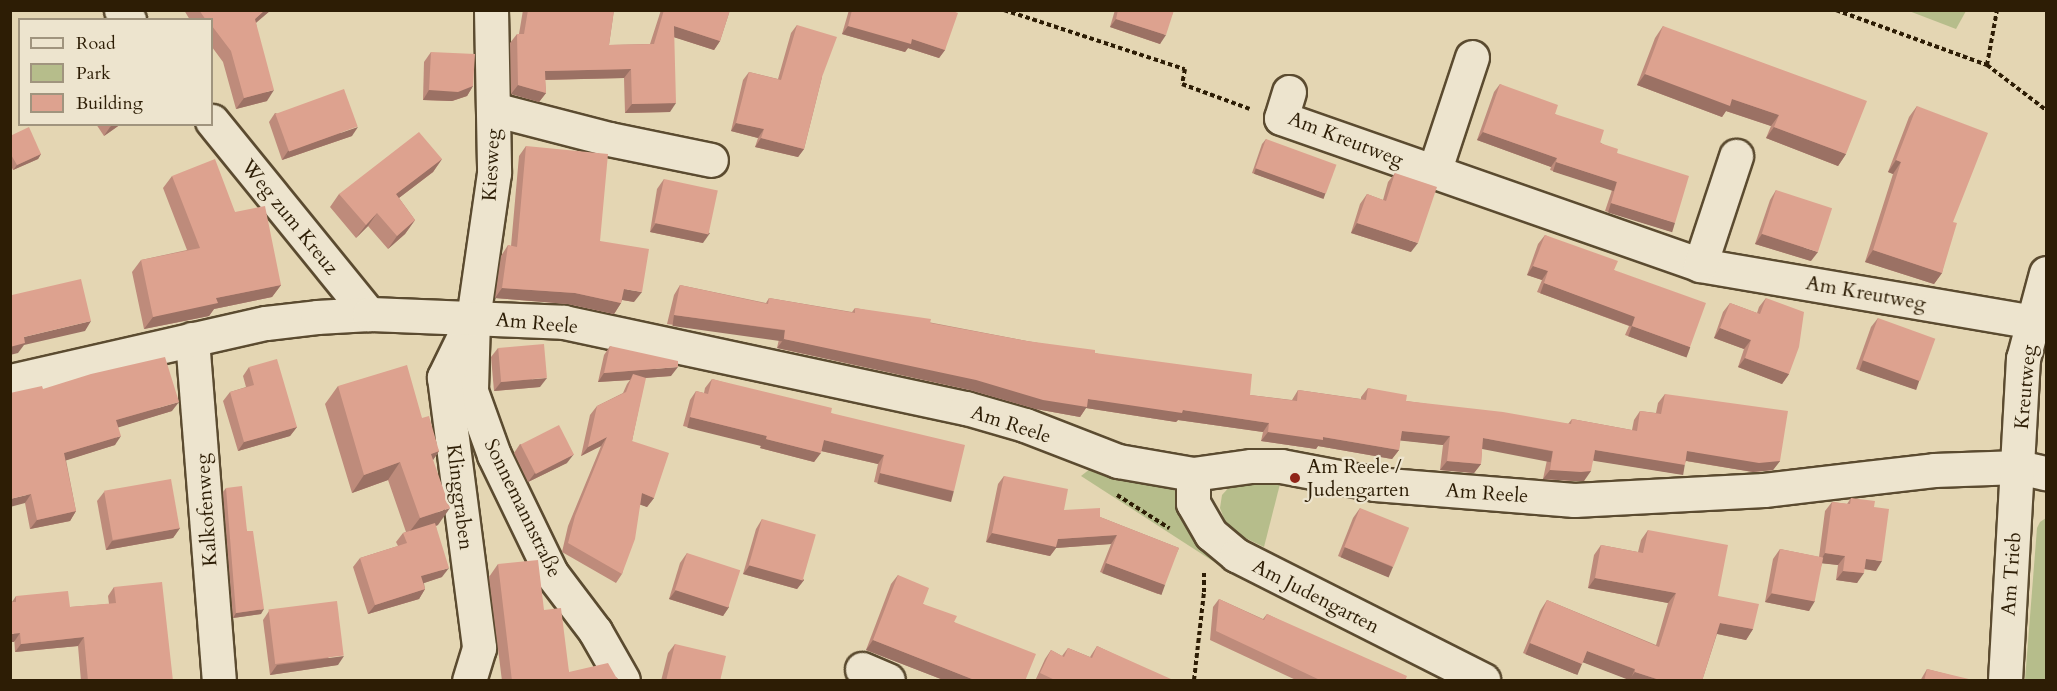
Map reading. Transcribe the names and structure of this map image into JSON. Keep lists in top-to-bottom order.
{
  "streets": {
    "street": [
      "Am Kreutweg",
      "Kiesweg",
      "Weg zum Kreuz",
      "Am Reele",
      "Kreutweg",
      "Klinggraben",
      "Sonnemannstraße",
      "Kalkofenweg",
      "Am Trieb",
      "Am Judengarten"
    ]
  },
  "crossings": [
    ["Am Kreutweg", "Kreutweg"],
    ["Kiesweg", "Am Reele"],
    ["Kiesweg", "Klinggraben"],
    ["Kiesweg", "Sonnemannstraße"],
    ["Weg zum Kreuz", "Am Reele"],
    ["Am Reele", "Kreutweg"],
    ["Am Reele", "Klinggraben"],
    ["Am Reele", "Sonnemannstraße"],
    ["Am Reele", "Kalkofenweg"],
    ["Am Reele", "Am Trieb"],
    ["Am Reele", "Am Judengarten"],
    ["Kreutweg", "Am Trieb"],
    ["Klinggraben", "Sonnemannstraße"]
  ],
  "places": ["Am Reele / Judengarten"],
  "legend": ["Road", "Park", "Building"]
}
